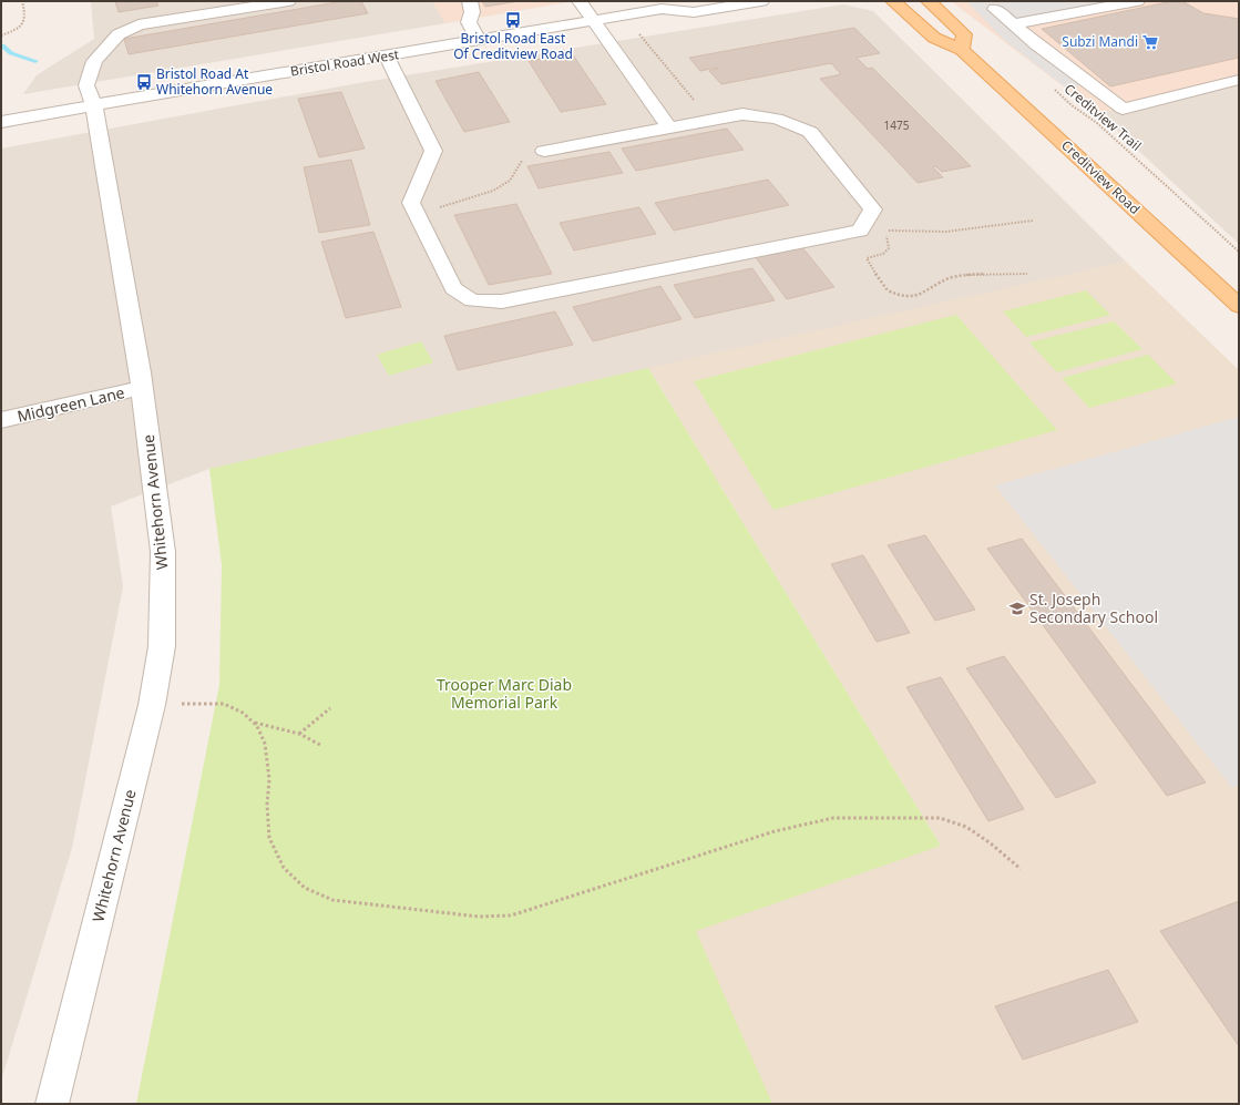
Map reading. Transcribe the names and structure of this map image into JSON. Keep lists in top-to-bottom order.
{
  "streets": {
    "main road": ["Creditview Road"],
    "street": ["Bristol Road West", "Midgreen Lane", "Whitehorn Avenue"],
    "path": ["Creditview Trail"]
  },
  "crossings": [
    ["Bristol Road West", "Whitehorn Avenue"],
    ["Midgreen Lane", "Whitehorn Avenue"]
  ],
  "parks": ["Trooper Marc Diab Memorial Park"],
  "places": {
    "bus stop": ["Bristol Road East Of Creditview Road", "Bristol Road At Whitehorn Avenue"],
    "supermarket": ["Subzi Mandi"],
    "school or university": ["St. Joseph Secondary School"]
  },
  "house_numbers": ["1475"]
}
